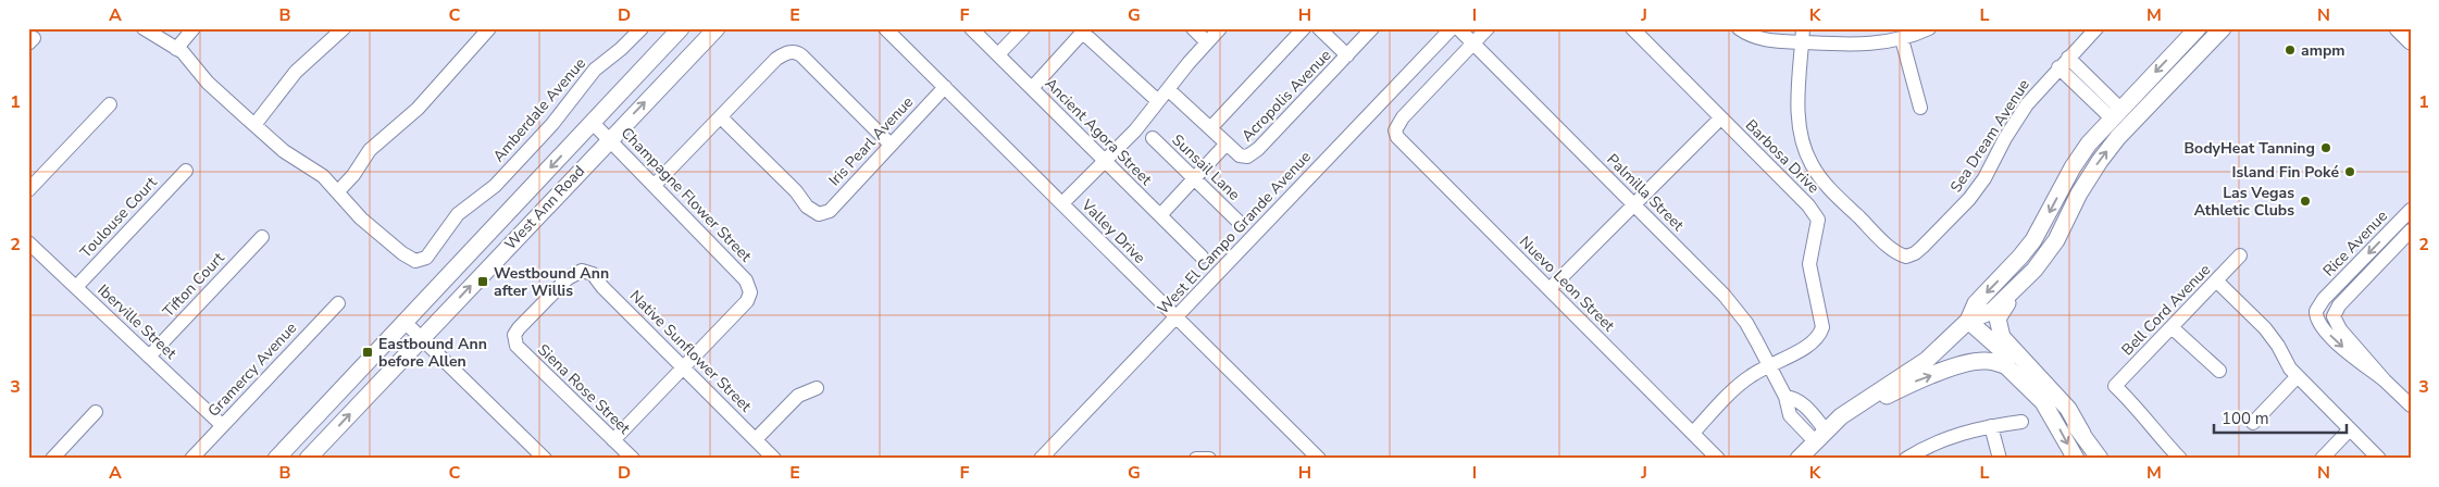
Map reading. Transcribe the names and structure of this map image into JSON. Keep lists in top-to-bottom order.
{
  "streets": {
    "main road": ["West Ann Road"],
    "street": [
      "Acropolis Avenue",
      "Amberdale Avenue",
      "Ancient Agora Street",
      "Sea Dream Avenue",
      "Iris Pearl Avenue",
      "Barbosa Drive",
      "Sunsail Lane",
      "Palmilla Street",
      "Champagne Flower Street",
      "Toulouse Court",
      "Valley Drive",
      "West El Campo Grande Avenue",
      "Rice Avenue",
      "Nuevo Leon Street",
      "Tifton Court",
      "Bell Cord Avenue",
      "Iberville Street",
      "Native Sunflower Street",
      "Gramercy Avenue",
      "Siena Rose Street"
    ]
  },
  "crossings": [
    ["Iris Pearl Avenue", "Valley Drive"],
    ["Barbosa Drive", "Palmilla Street"],
    ["Palmilla Street", "Nuevo Leon Street"],
    ["Champagne Flower Street", "West Ann Road"],
    ["Champagne Flower Street", "Native Sunflower Street"],
    ["Toulouse Court", "Iberville Street"],
    ["Valley Drive", "West El Campo Grande Avenue"],
    ["Tifton Court", "Iberville Street"],
    ["Iberville Street", "Gramercy Avenue"],
    ["Native Sunflower Street", "Siena Rose Street"]
  ],
  "places": {
    "other": [
      "ampm",
      "BodyHeat Tanning",
      "Island Fin Poké",
      "Las Vegas Athletic Clubs"
    ],
    "transit": ["Westbound Ann after Willis", "Eastbound Ann before Allen"]
  },
  "scale_bar": "100 m",
  "grid": {
    "columns": [
      "A",
      "B",
      "C",
      "D",
      "E",
      "F",
      "G",
      "H",
      "I",
      "J",
      "K",
      "L",
      "M",
      "N"
    ],
    "rows": ["1", "2", "3"]
  }
}
